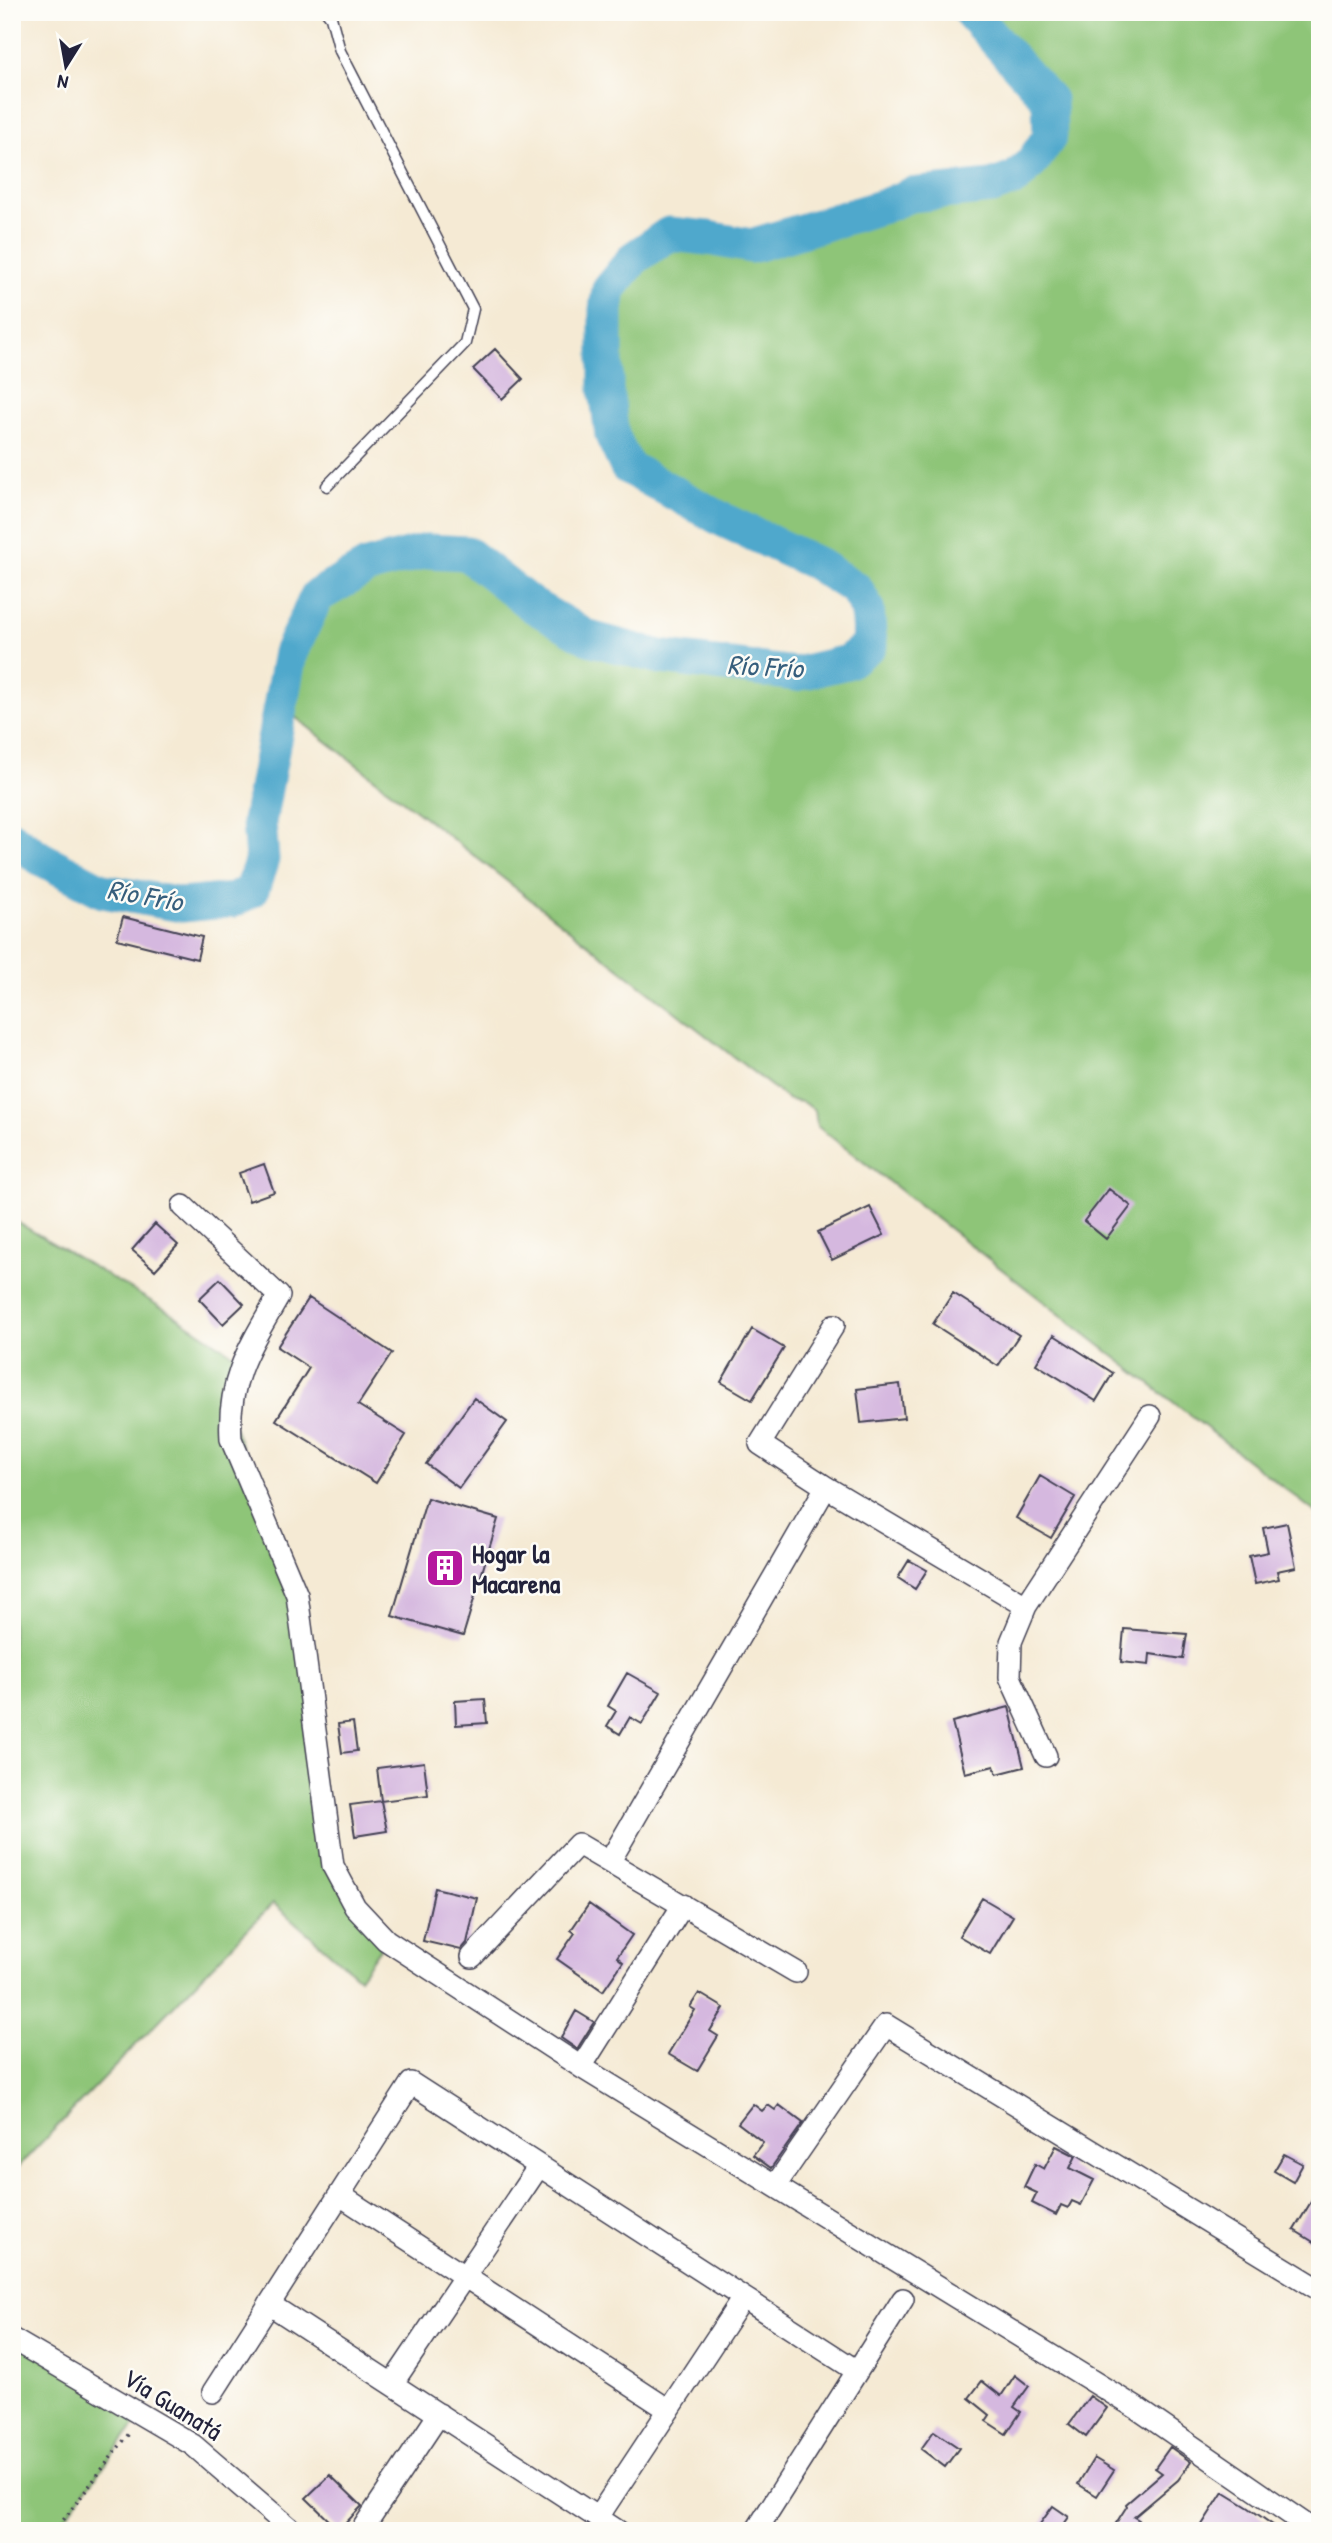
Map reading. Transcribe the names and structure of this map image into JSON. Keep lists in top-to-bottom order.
{
  "streets": {
    "street": ["Vía Guanatá"]
  },
  "water": ["Río Frío"],
  "places": {
    "building": ["Hogar la Macarena"]
  },
  "north": "bottom"
}
